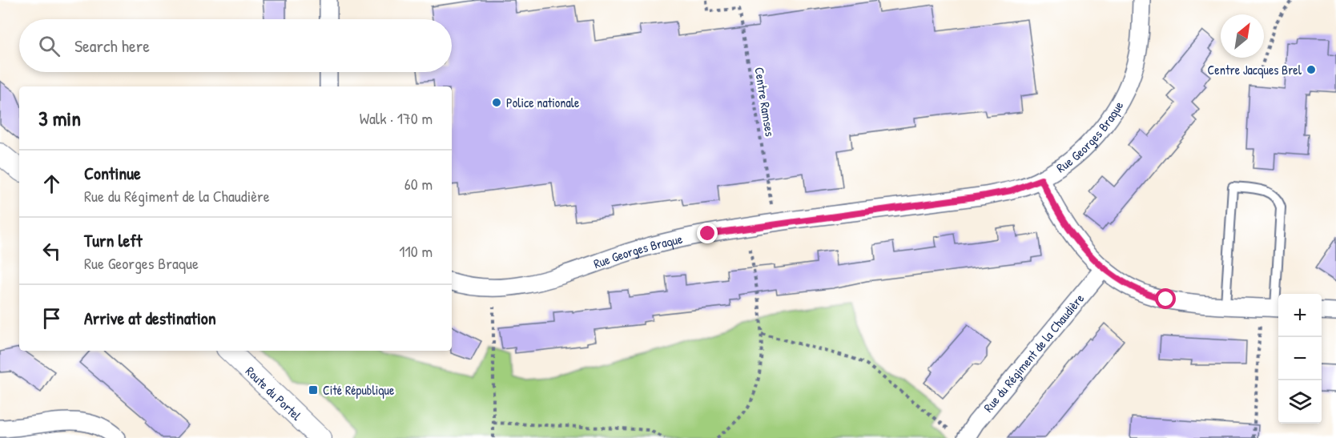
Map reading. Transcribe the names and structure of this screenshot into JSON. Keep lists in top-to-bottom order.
{
  "streets": {
    "street": ["Rue Georges Braque", "Rue du Régiment de la Chaudière", "Route du Portel"],
    "path": ["Centre Ramses"]
  },
  "places": {
    "other": ["Centre Jacques Brel", "Police nationale"],
    "transit": ["Cité République"]
  },
  "north": "top right",
  "page": {
    "search": "Search here",
    "heading": ["3 min", "Walk · 170 m"],
    "list": [
      ["Continue", "Rue du Régiment de la Chaudière", "60 m"],
      ["Turn left", "Rue Georges Braque", "110 m"],
      "Arrive at destination"
    ],
    "map_buttons": ["+", "−"]
  }
}
